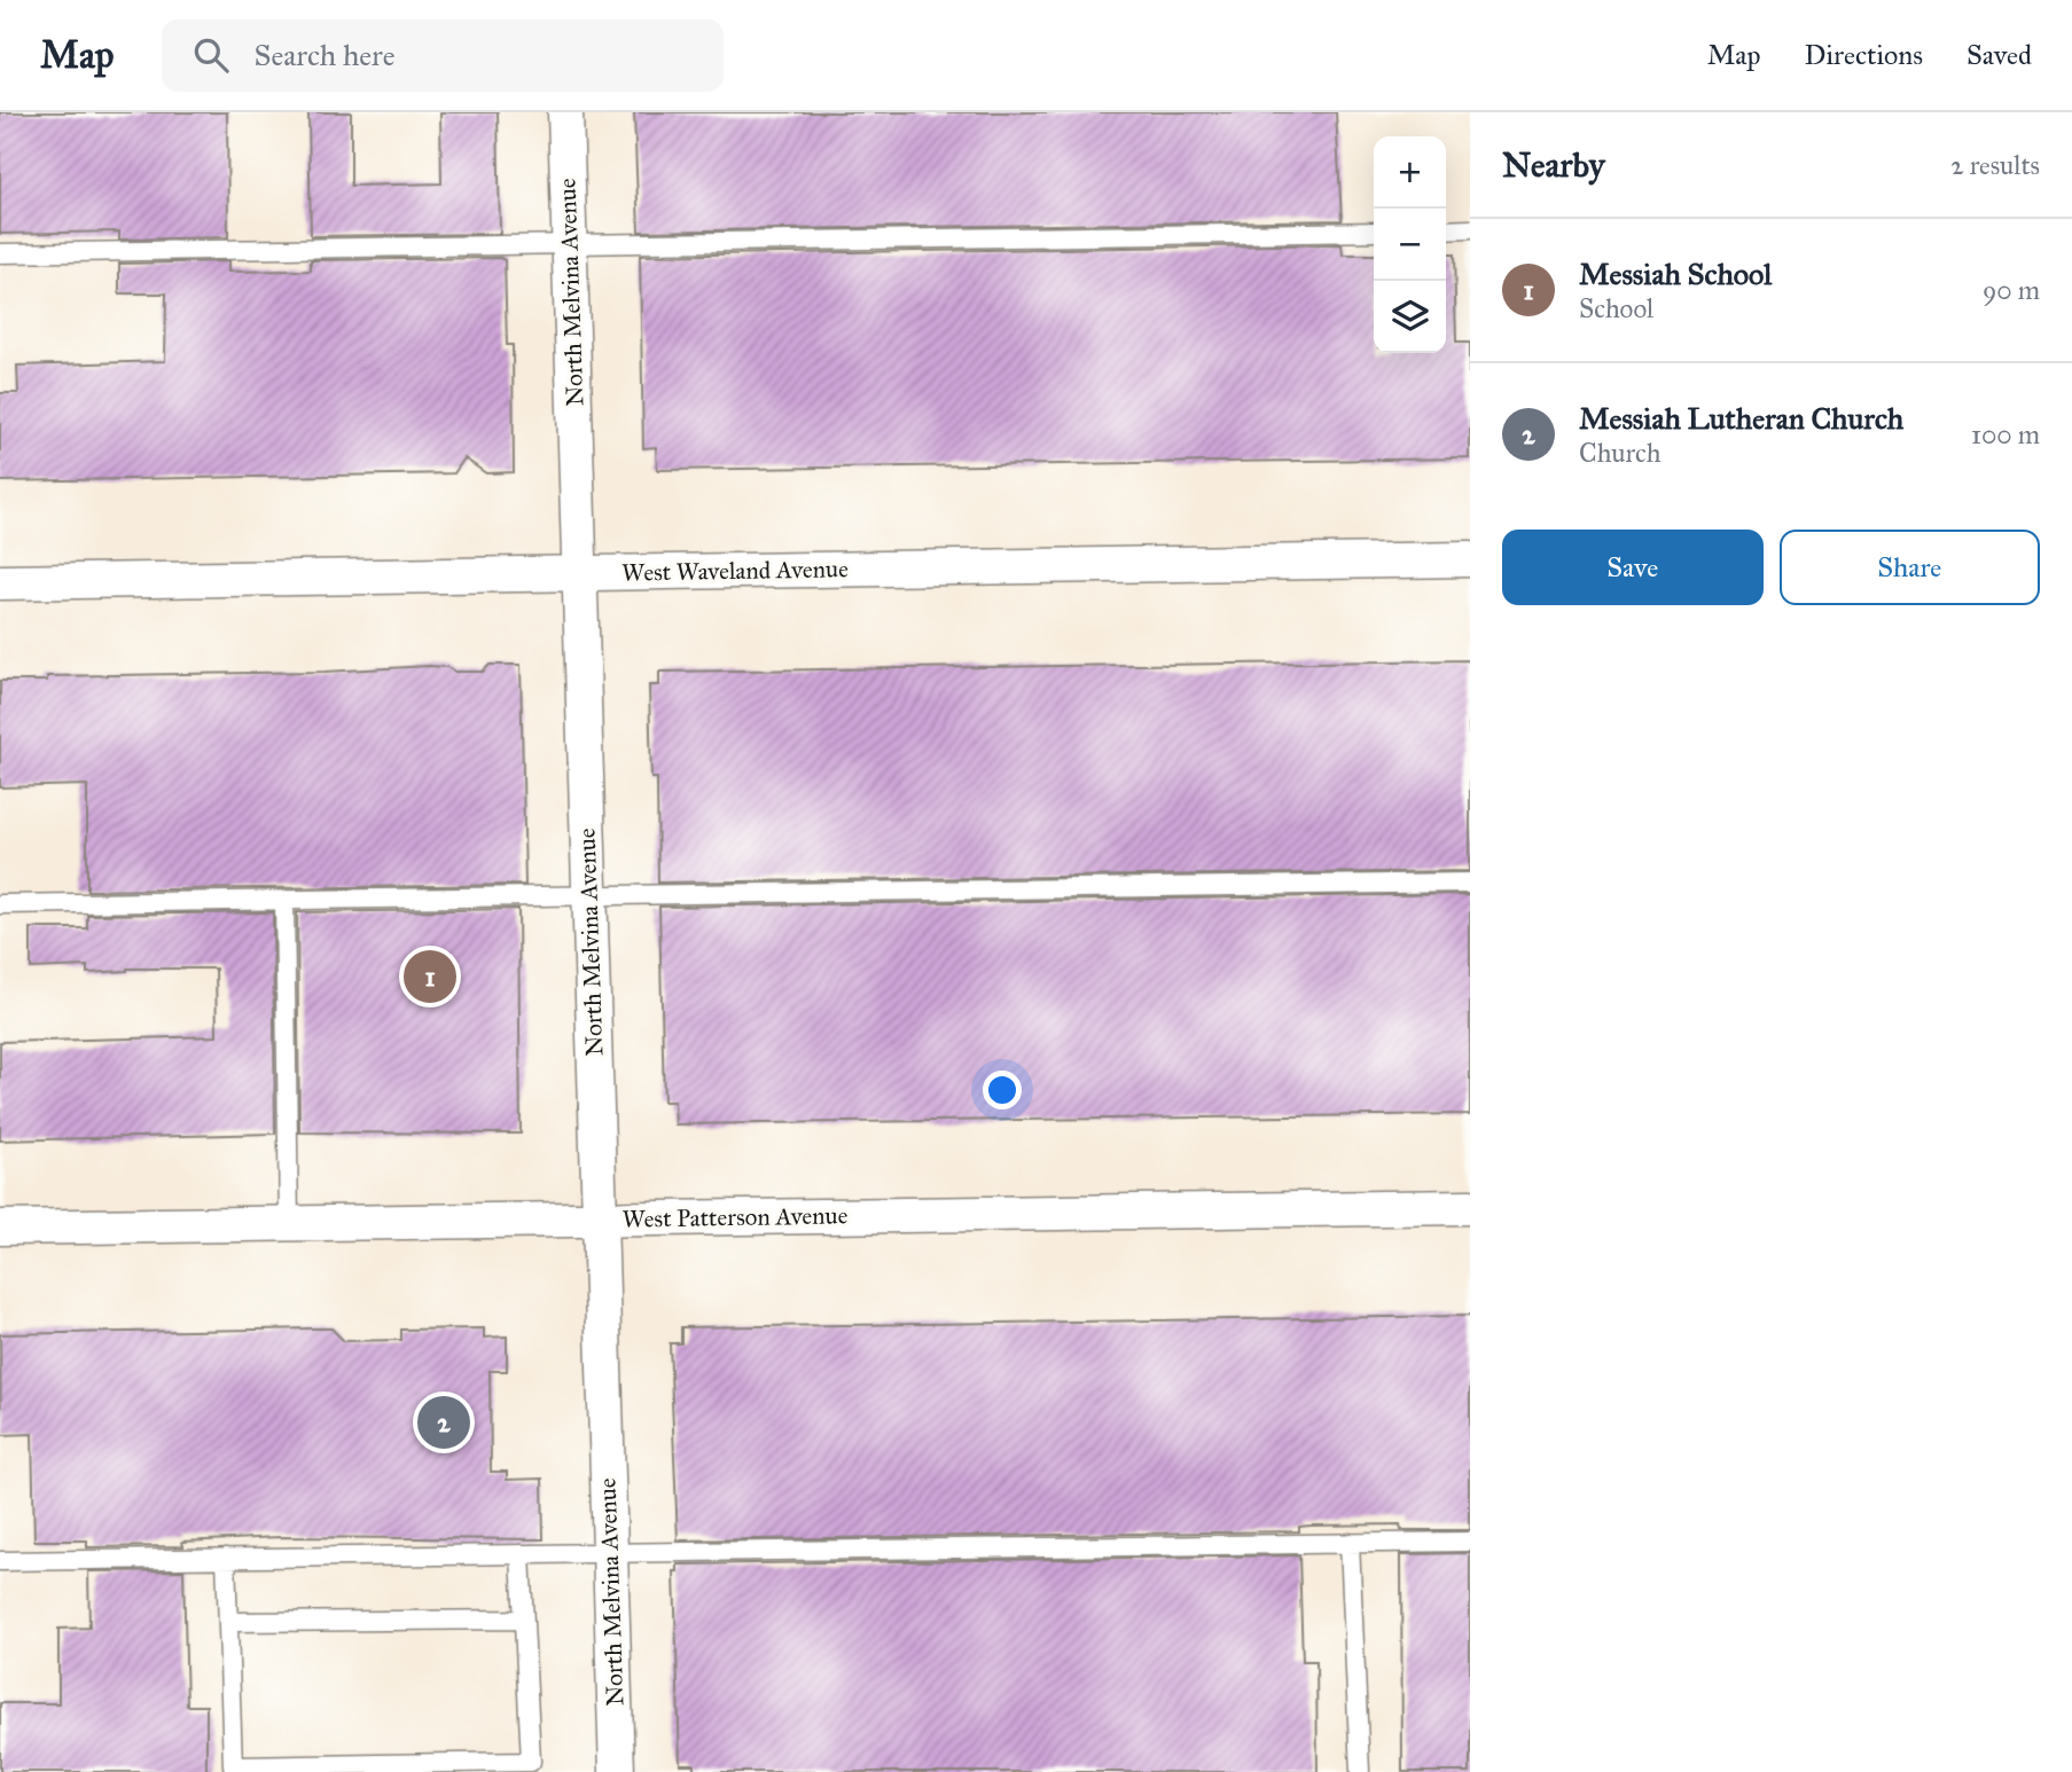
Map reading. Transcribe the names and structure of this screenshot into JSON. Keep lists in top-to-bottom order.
{
  "streets": {
    "street": ["North Melvina Avenue", "West Waveland Avenue", "West Patterson Avenue"]
  },
  "crossings": [
    ["North Melvina Avenue", "West Waveland Avenue"],
    ["North Melvina Avenue", "West Patterson Avenue"]
  ],
  "page": {
    "header": "Map",
    "search": "Search here",
    "nav": ["Map", "Directions", "Saved"],
    "heading": ["Nearby", "2 results"],
    "map_buttons": ["+", "−"],
    "list": [
      {
        "mark": "1",
        "name": "Messiah School",
        "note": "School",
        "value": "90 m"
      },
      {
        "mark": "2",
        "name": "Messiah Lutheran Church",
        "note": "Church",
        "value": "100 m"
      }
    ],
    "buttons": ["Save", "Share"],
    "pins": ["1", "2"]
  }
}
